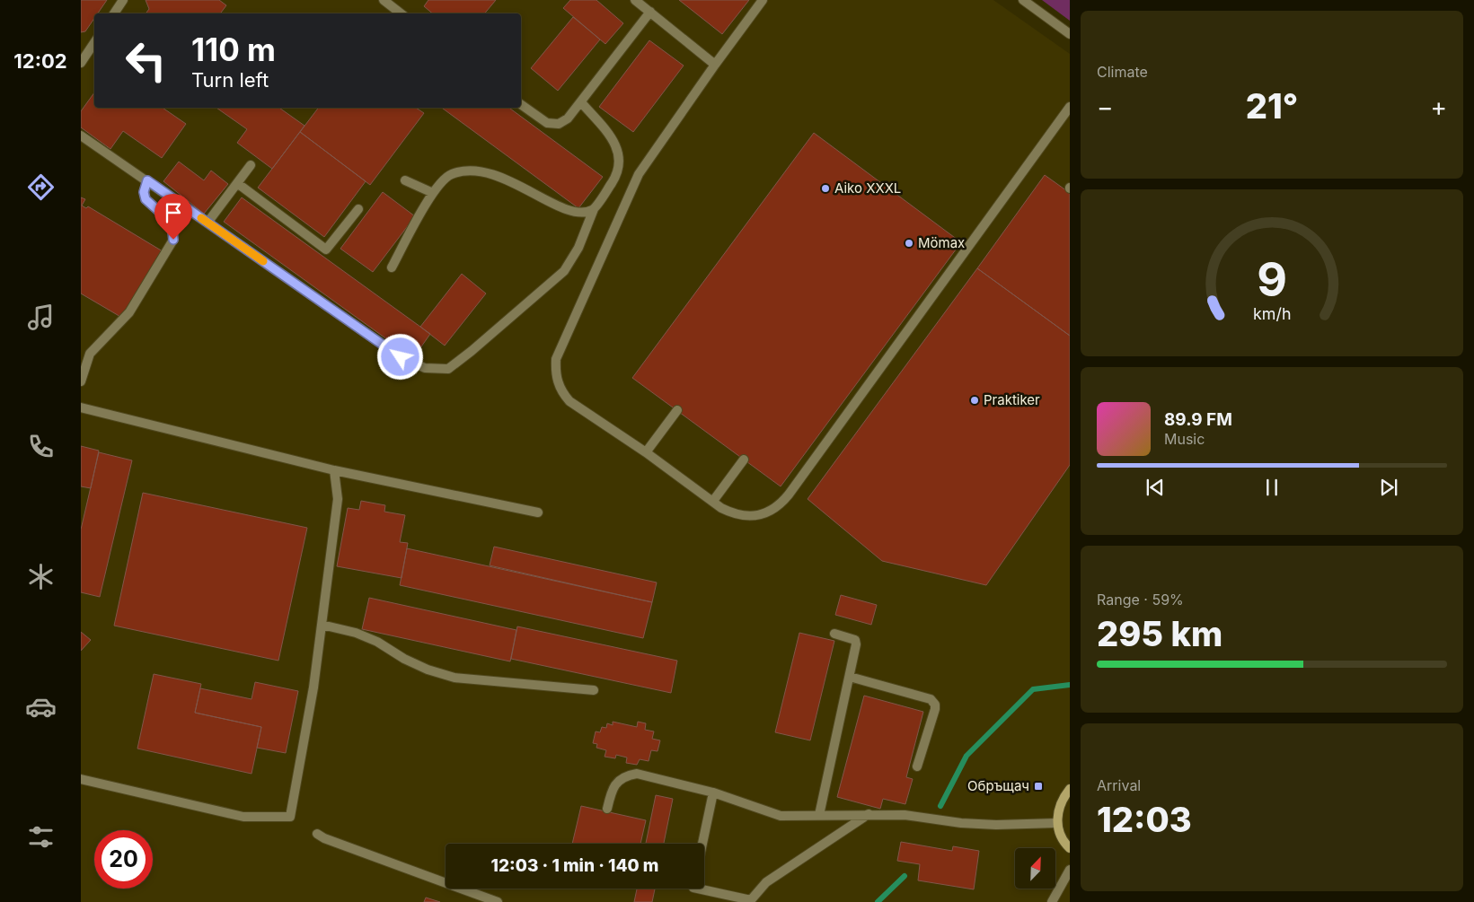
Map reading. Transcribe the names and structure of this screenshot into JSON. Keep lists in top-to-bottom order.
{
  "places": {
    "other": ["Aiko XXXL", "Mömax", "Praktiker"],
    "transit": ["Обръщач"]
  },
  "north": "top right",
  "page": {
    "tabs": "12:02",
    "tile": [
      "Climate",
      ["Range · 59%", "295 km"],
      ["Arrival", "12:03"]
    ],
    "turn": ["110 m", "Turn left"],
    "heat": ["−", "21°", "+"],
    "song": ["89.9 FM", "Music"],
    "limit": "20",
    "trip": "12:03 · 1 min · 140 m",
    "gauge": ["9", "km/h"]
  }
}
